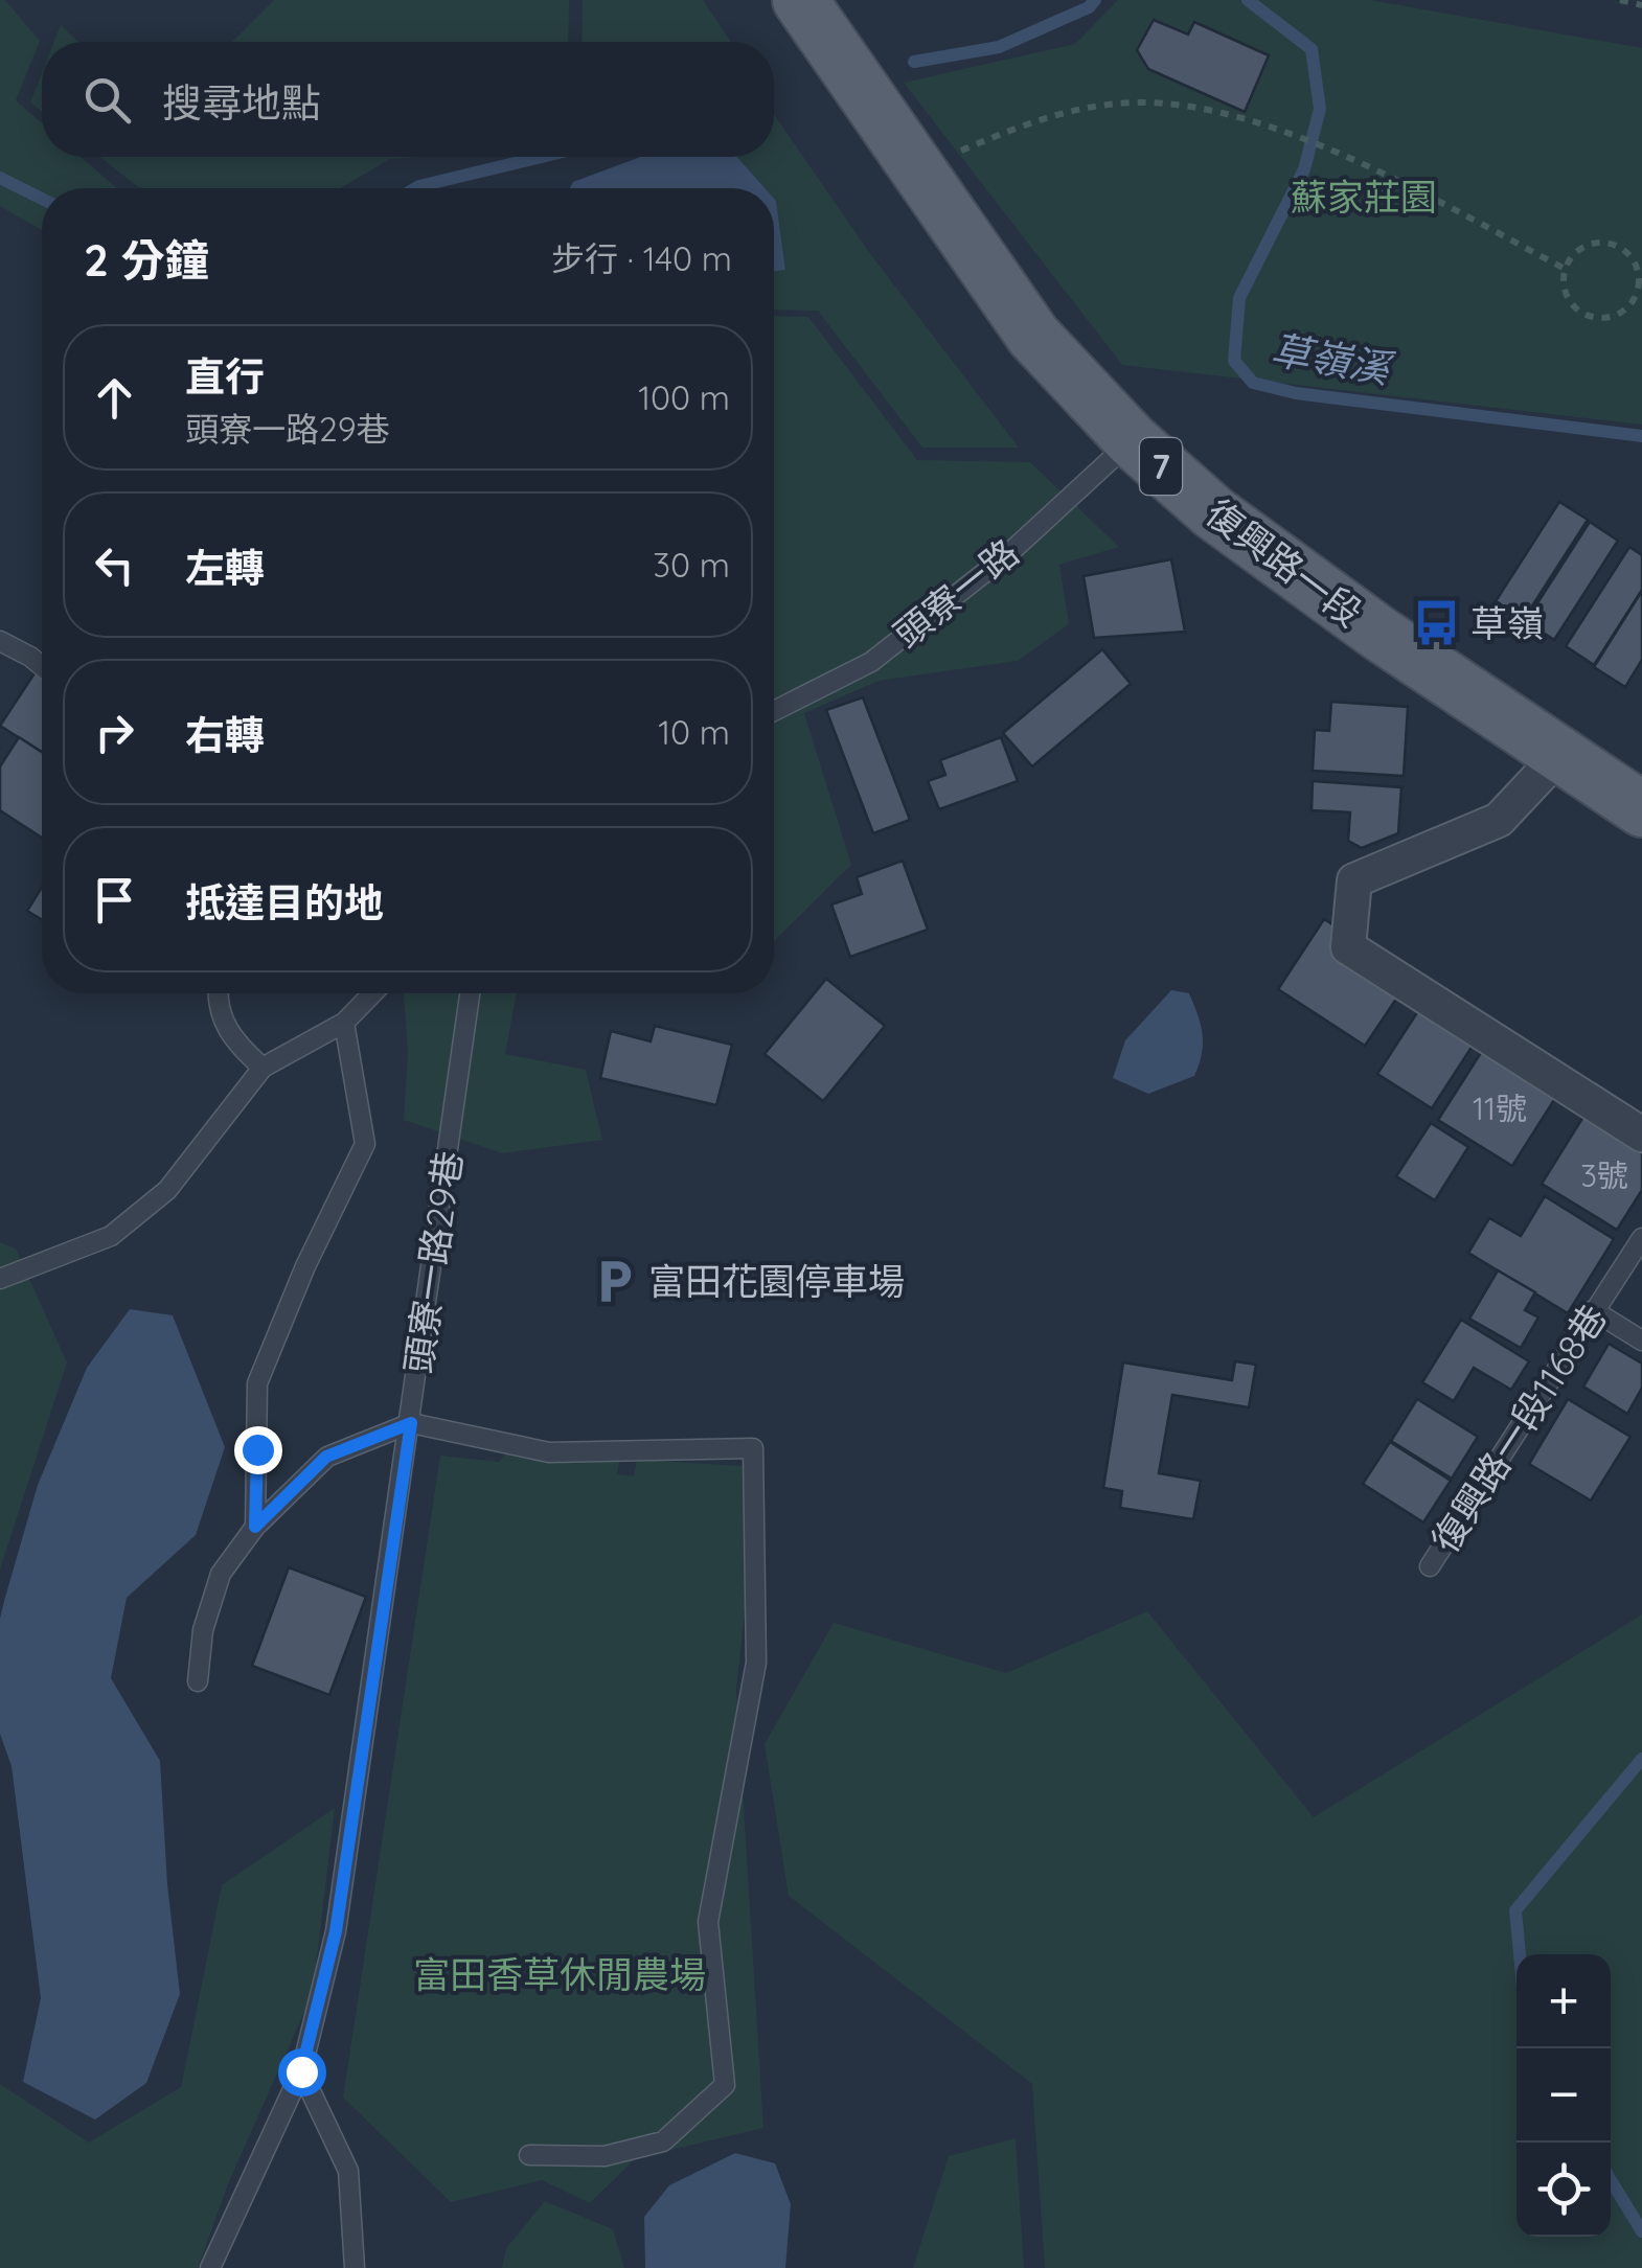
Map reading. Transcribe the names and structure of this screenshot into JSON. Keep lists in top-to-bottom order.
{
  "streets": {
    "main road": ["7", "復興路一段"],
    "lane": ["頭寮一路", "頭寮一路29巷", "復興路一段1168巷"]
  },
  "crossings": [
    ["復興路一段", "頭寮一路"]
  ],
  "water": ["草嶺溪"],
  "parks": ["蘇家莊園", "富田香草休閒農場"],
  "places": {
    "bus stop": ["草嶺"],
    "parking": ["富田花園停車場"]
  },
  "house_numbers": ["11號", "3號"],
  "page": {
    "search": "搜尋地點",
    "heading": ["2 分鐘", "步行 · 140 m"],
    "list": [
      ["直行", "頭寮一路29巷", "100 m"],
      ["左轉", "30 m"],
      ["右轉", "10 m"],
      "抵達目的地"
    ],
    "map_buttons": ["+", "−"]
  }
}
